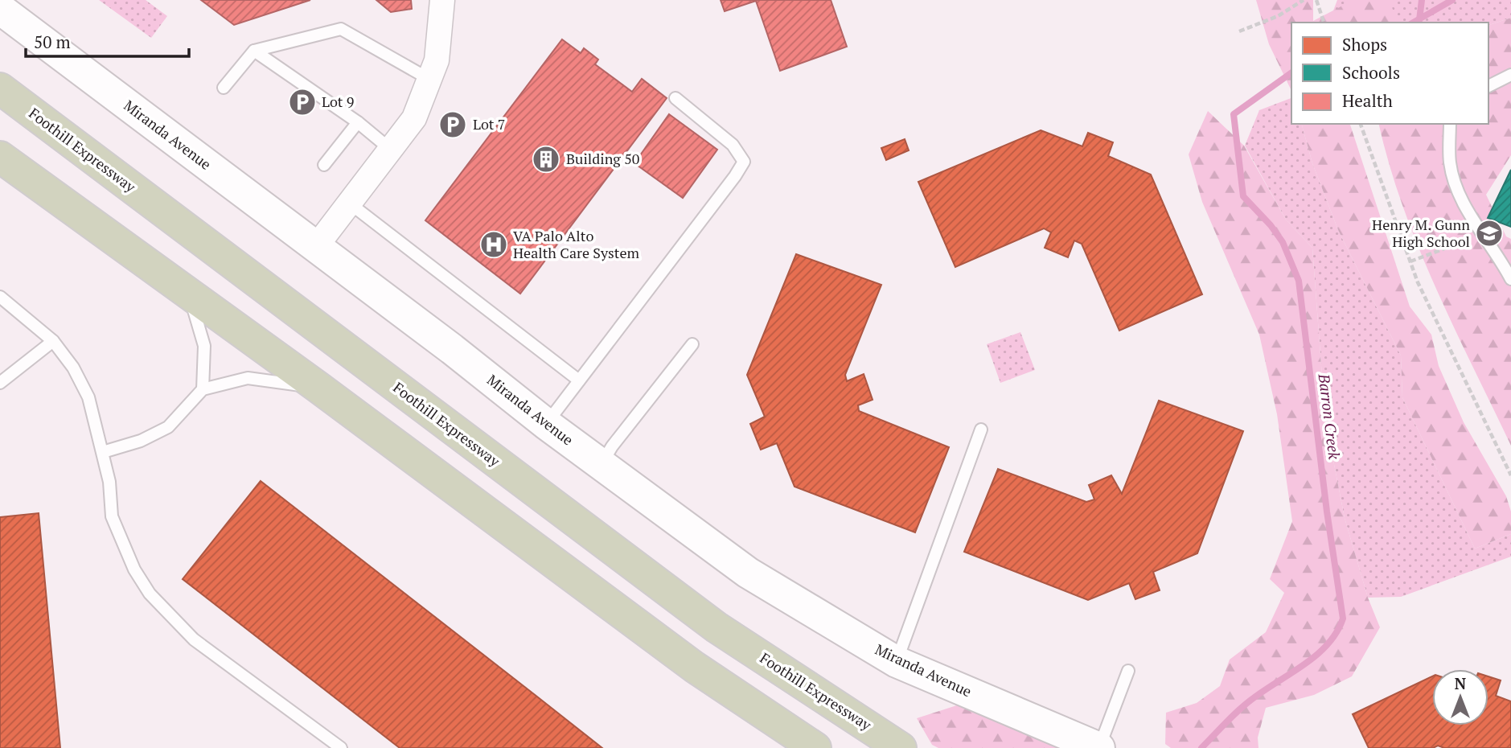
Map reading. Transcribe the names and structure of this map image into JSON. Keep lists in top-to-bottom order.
{
  "streets": {
    "highway": ["Foothill Expressway"],
    "street": ["Miranda Avenue"]
  },
  "water": ["Barron Creek"],
  "places": {
    "parking": ["Lot 9", "Lot 7"],
    "building": ["Building 50"],
    "school or university": ["Henry M. Gunn High School"],
    "hospital": ["VA Palo Alto Health Care System"]
  },
  "legend": ["Shops", "Schools", "Health"],
  "scale_bar": "50 m",
  "north": "top"
}
